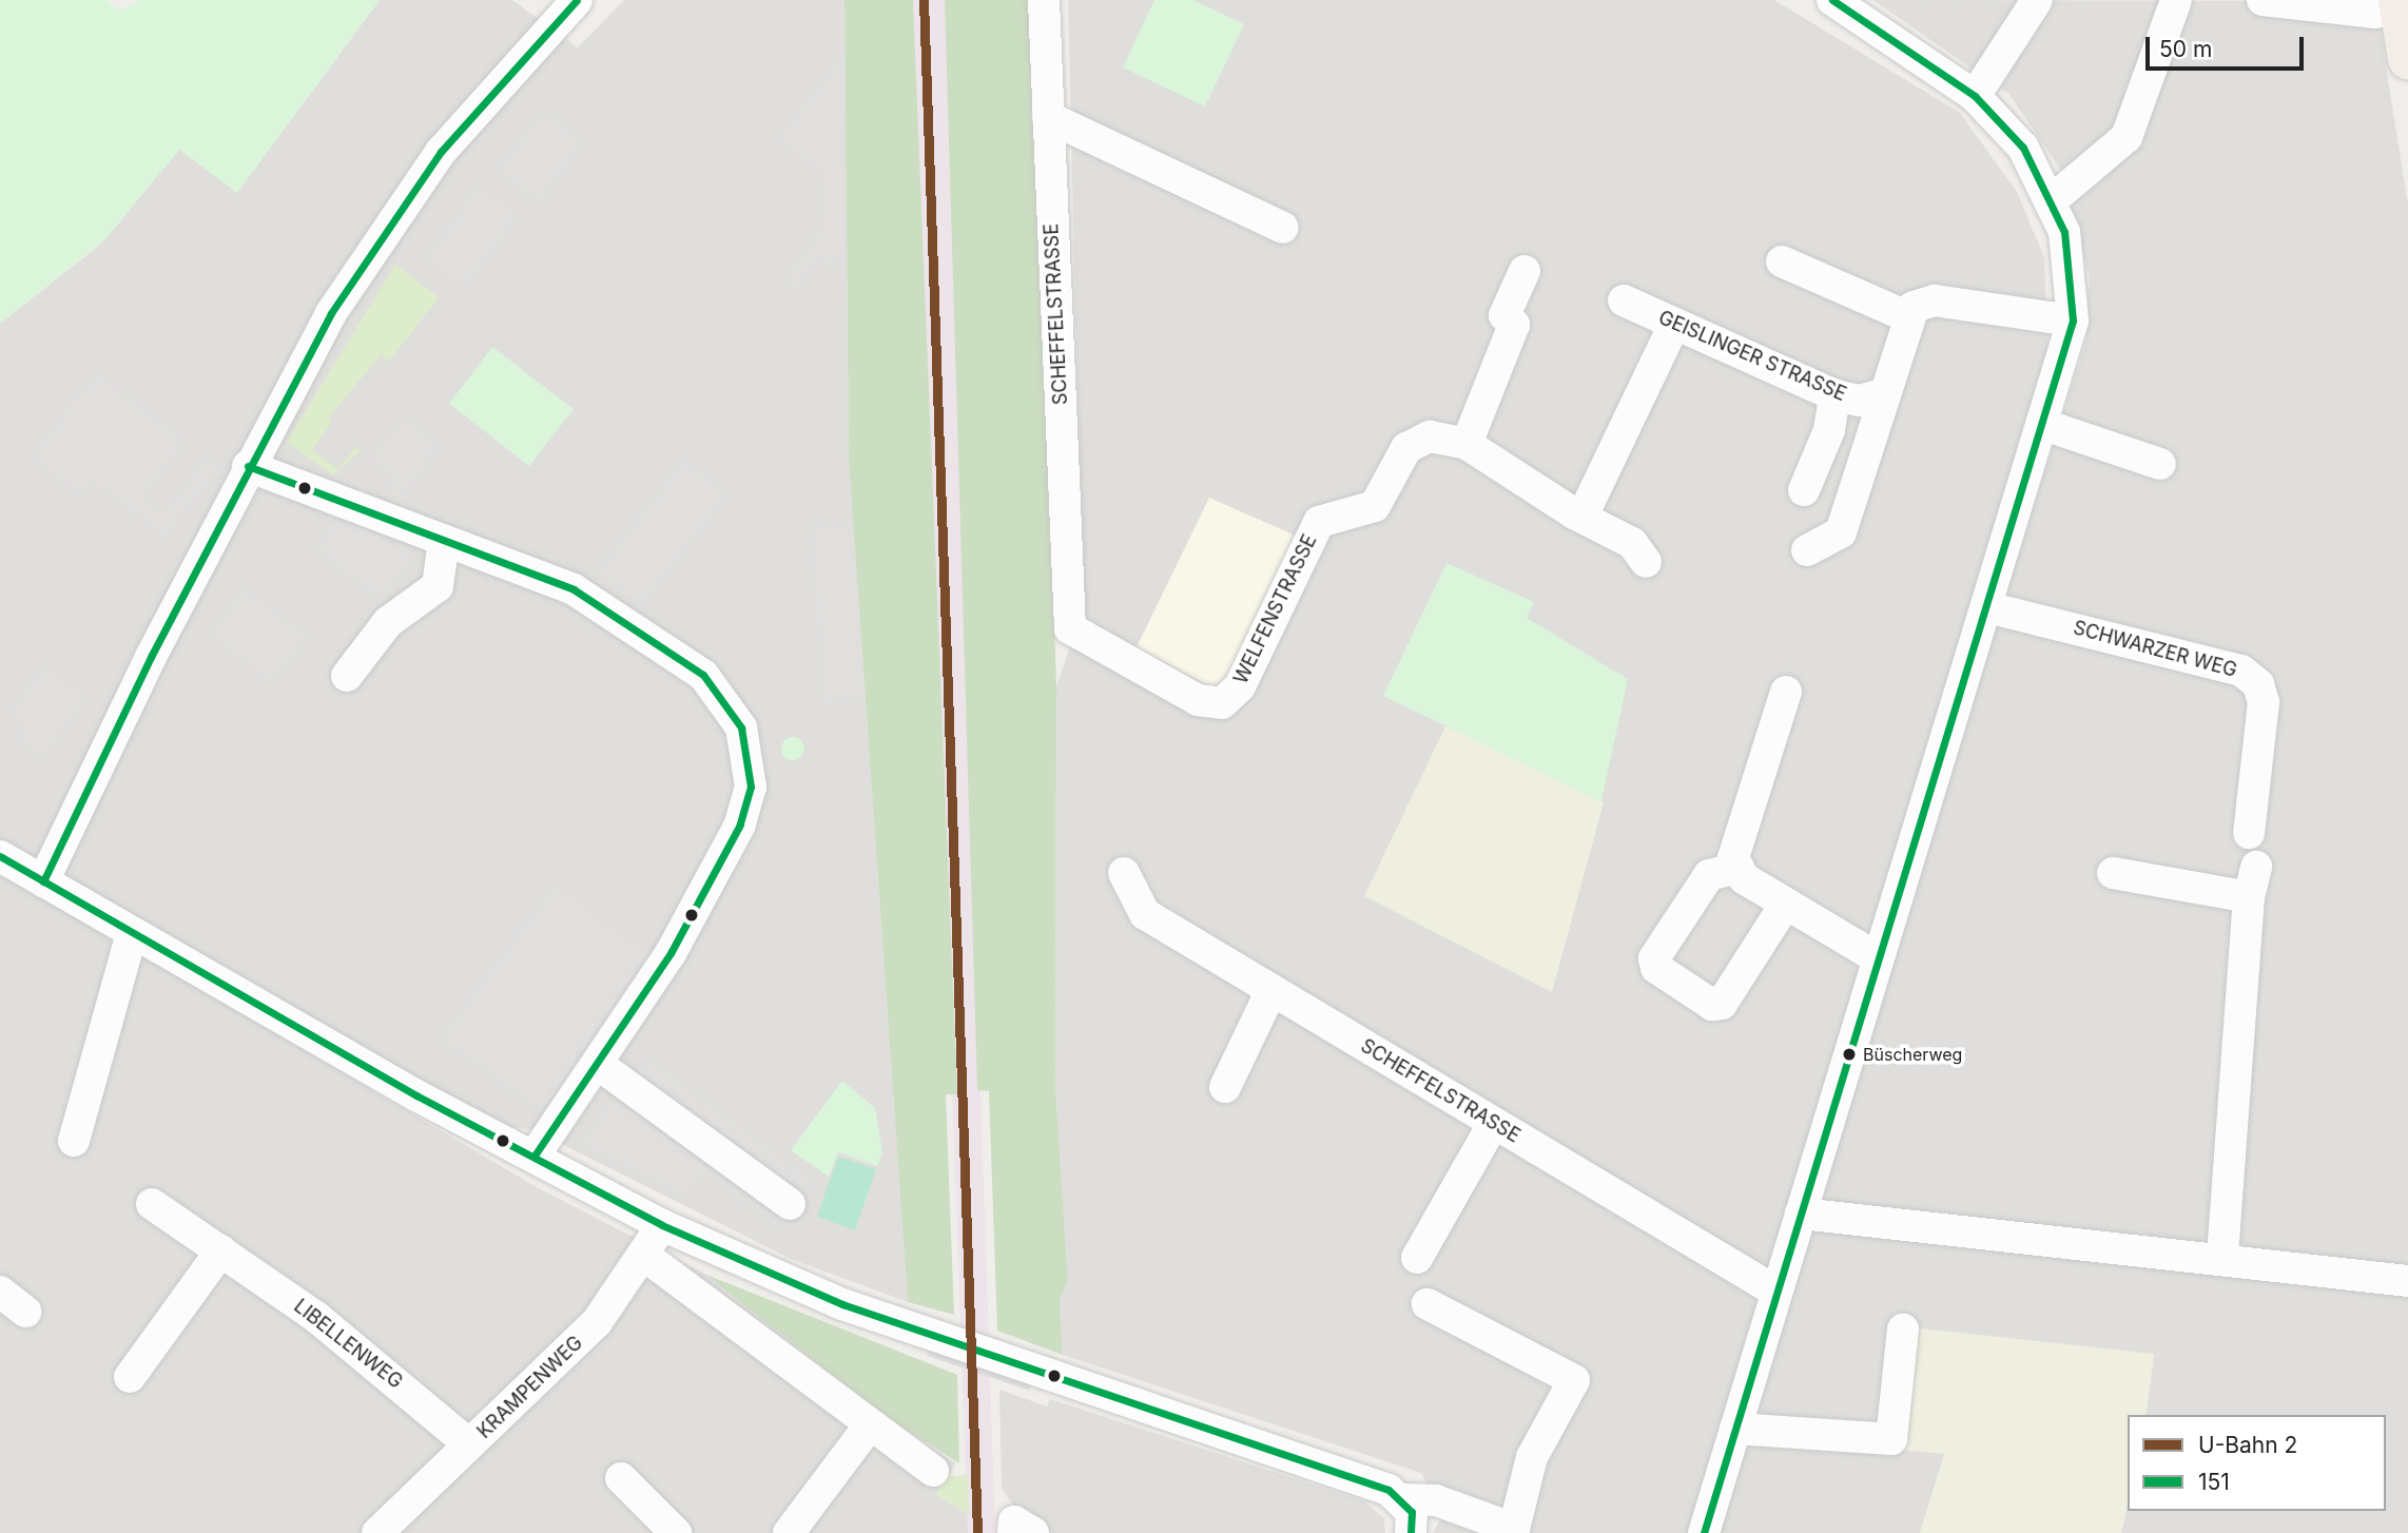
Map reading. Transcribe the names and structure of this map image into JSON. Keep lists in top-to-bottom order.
{
  "streets": {
    "street": [
      "SCHEFFELSTRASSE",
      "GEISLINGER STRASSE",
      "WELFENSTRASSE",
      "SCHWARZER WEG",
      "LIBELLENWEG",
      "KRAMPENWEG"
    ]
  },
  "crossings": [
    ["SCHEFFELSTRASSE", "WELFENSTRASSE"],
    ["LIBELLENWEG", "KRAMPENWEG"]
  ],
  "places": ["Büscherweg"],
  "lines": ["metro line 2", "transit line 151"],
  "legend": ["U-Bahn 2", "151"],
  "scale_bar": "50 m"
}
